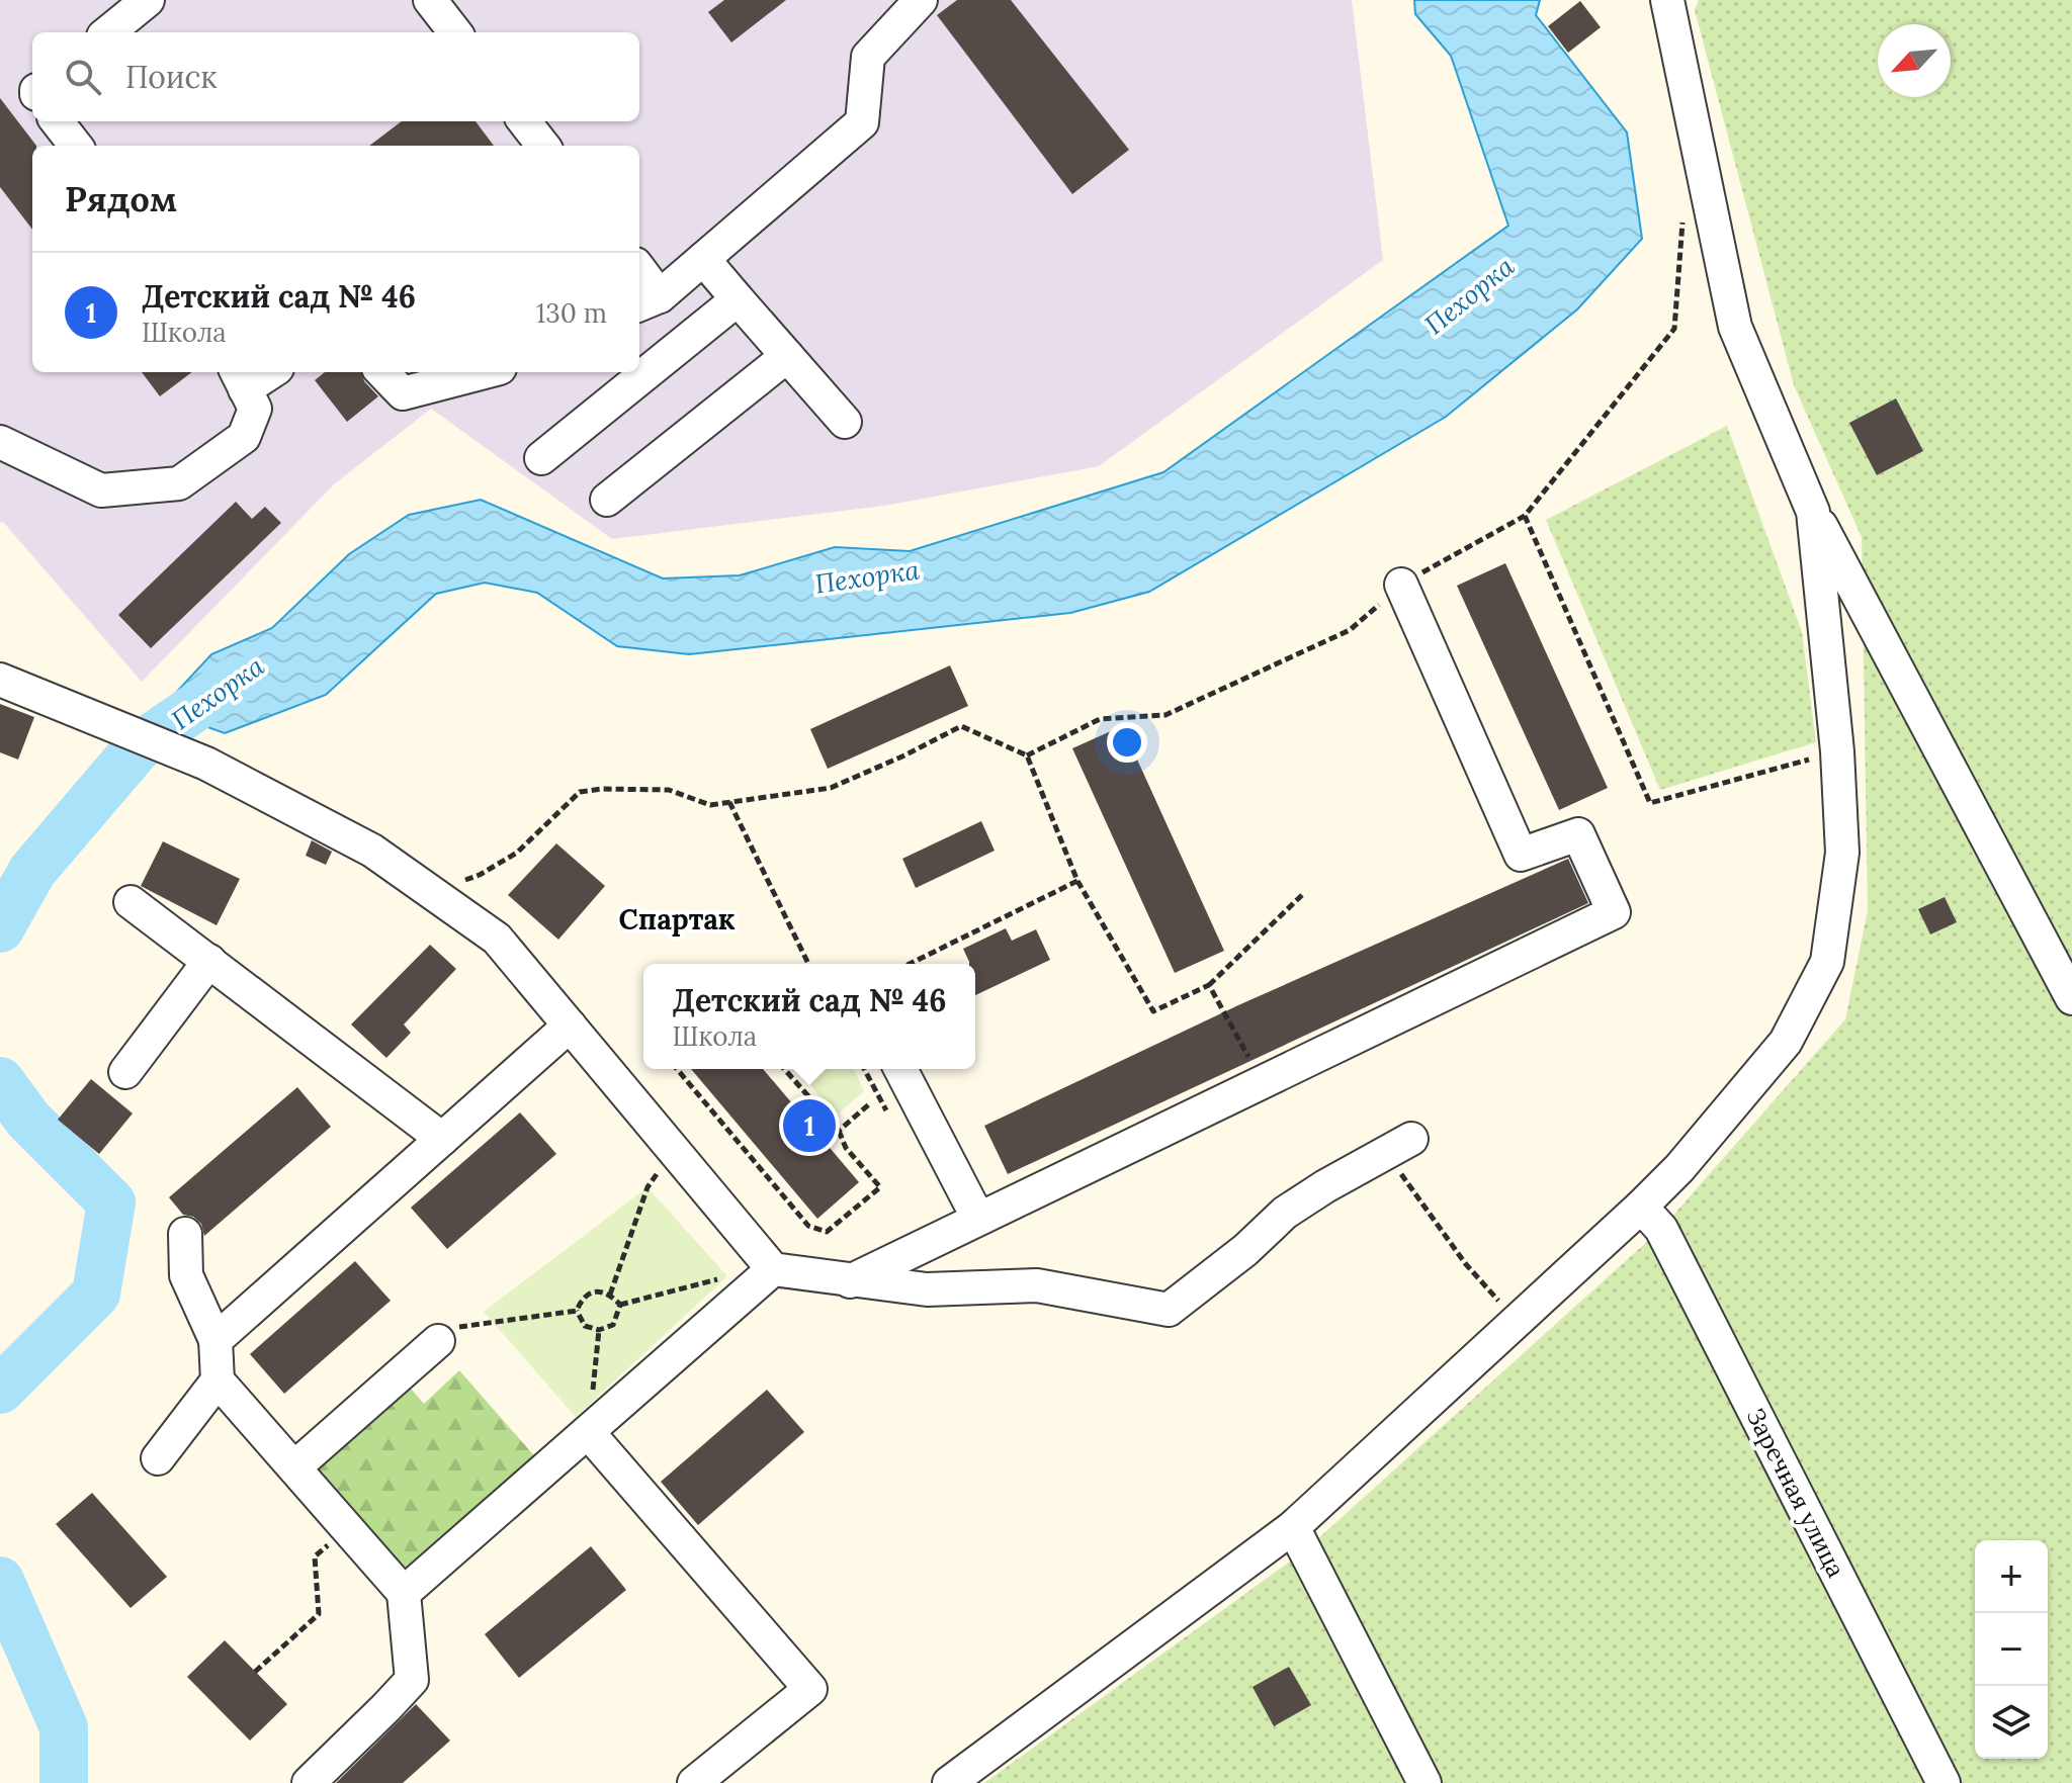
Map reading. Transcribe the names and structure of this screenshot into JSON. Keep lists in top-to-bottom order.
{
  "streets": {
    "street": ["Заречная улица"]
  },
  "districts": ["Спартак"],
  "water": ["Пехорка"],
  "north": "bottom left",
  "page": {
    "search": "Поиск",
    "heading": "Рядом",
    "list": [
      {
        "mark": "1",
        "name": "Детский сад № 46",
        "note": "Школа",
        "value": "130 m"
      }
    ],
    "popup": ["Детский сад № 46", "Школа"],
    "pins": "1",
    "map_buttons": ["+", "−"]
  }
}
